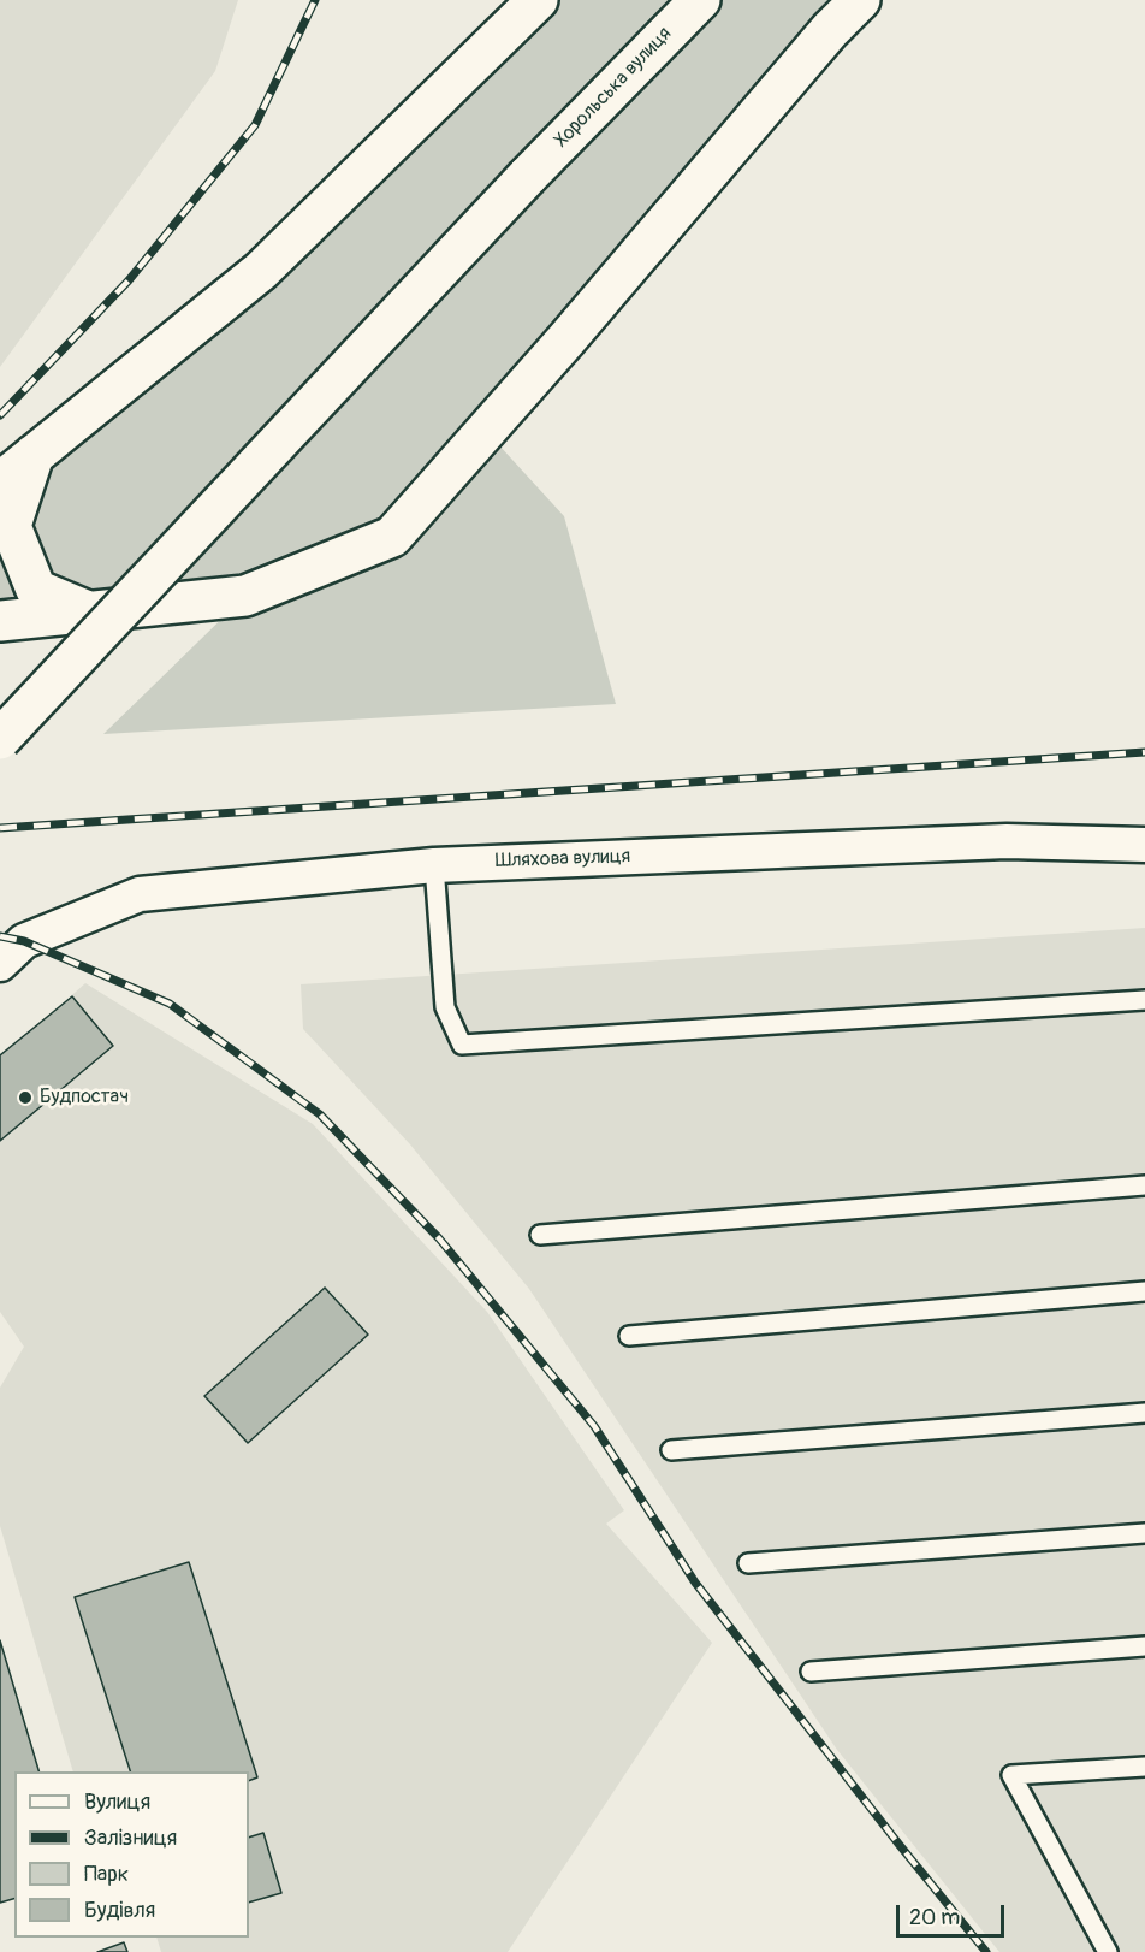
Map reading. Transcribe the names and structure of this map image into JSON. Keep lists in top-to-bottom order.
{
  "streets": {
    "street": ["Хорольська вулиця", "Шляхова вулиця"]
  },
  "places": ["Будпостач"],
  "legend": [
    "Вулиця",
    "Залізниця",
    "Парк",
    "Будівля"
  ],
  "scale_bar": "20 m"
}
